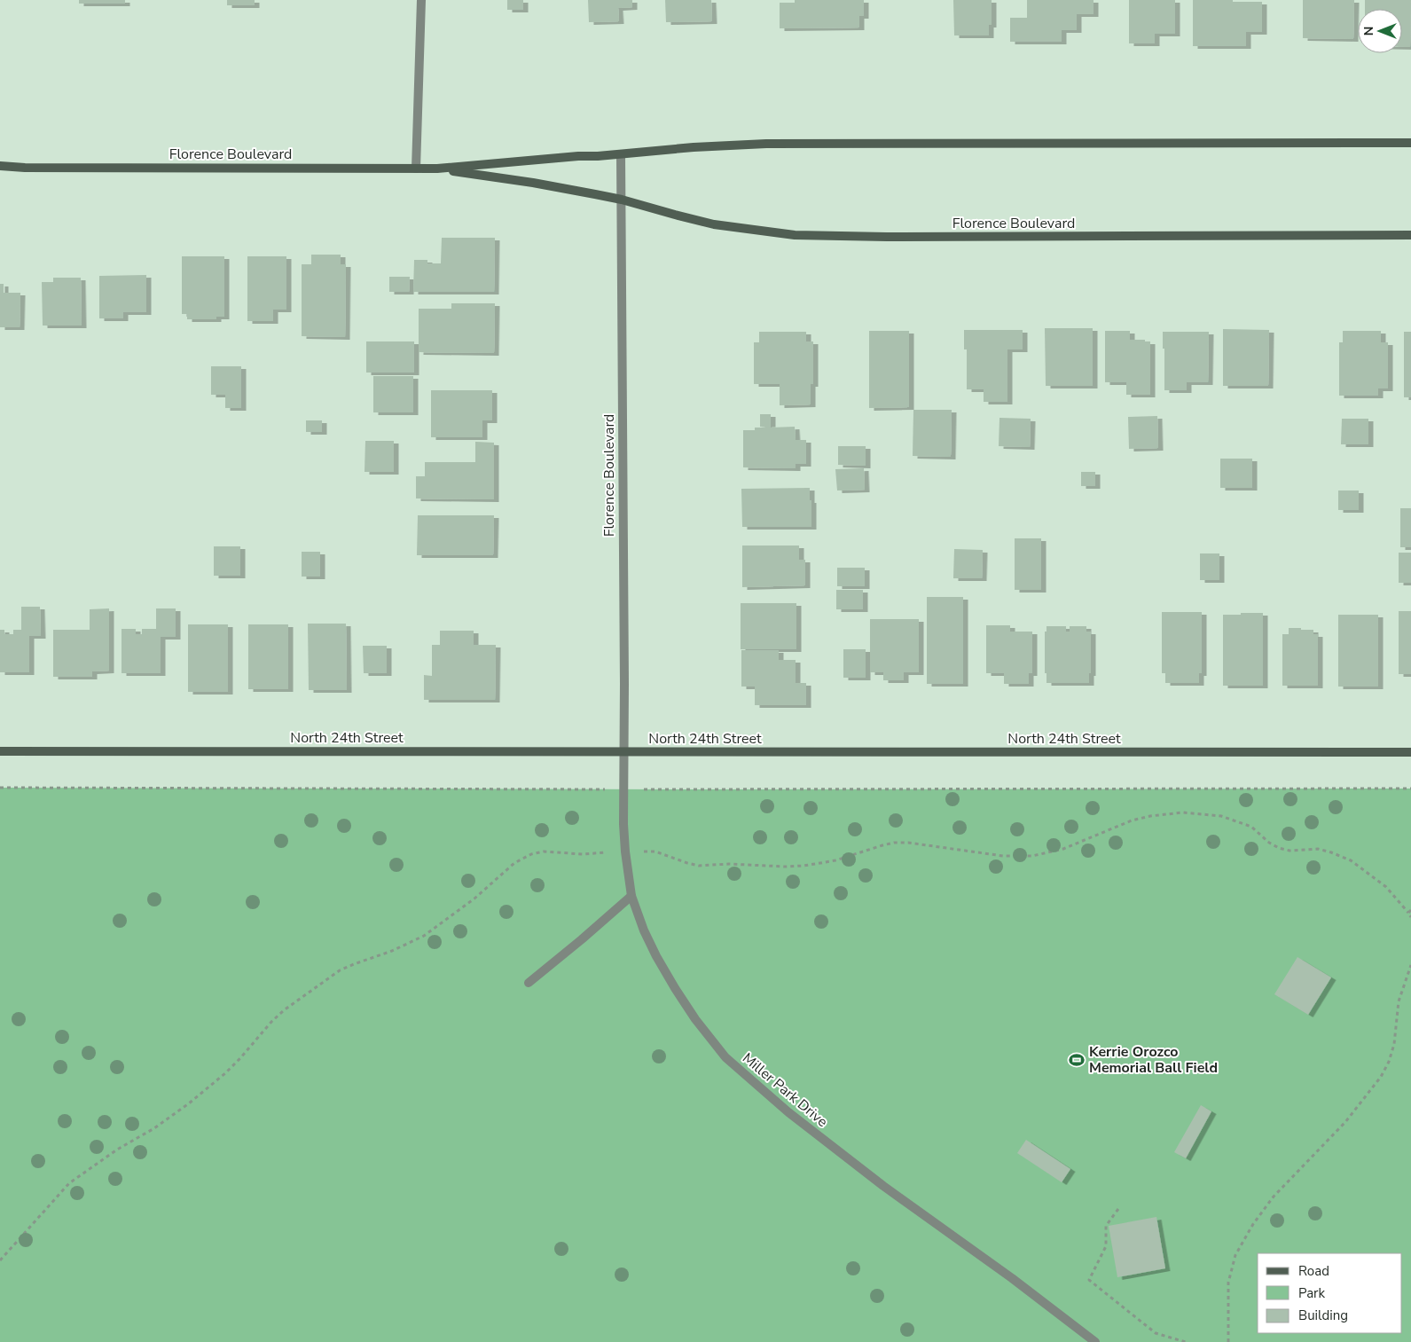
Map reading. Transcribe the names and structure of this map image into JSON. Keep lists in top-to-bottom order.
{
  "streets": {
    "street": ["Florence Boulevard", "North 24th Street", "Miller Park Drive"]
  },
  "crossings": [
    ["Florence Boulevard", "North 24th Street"],
    ["Florence Boulevard", "Miller Park Drive"],
    ["North 24th Street", "Miller Park Drive"]
  ],
  "places": {
    "sports": ["Kerrie Orozco Memorial Ball Field"]
  },
  "legend": ["Road", "Park", "Building"],
  "north": "left"
}
